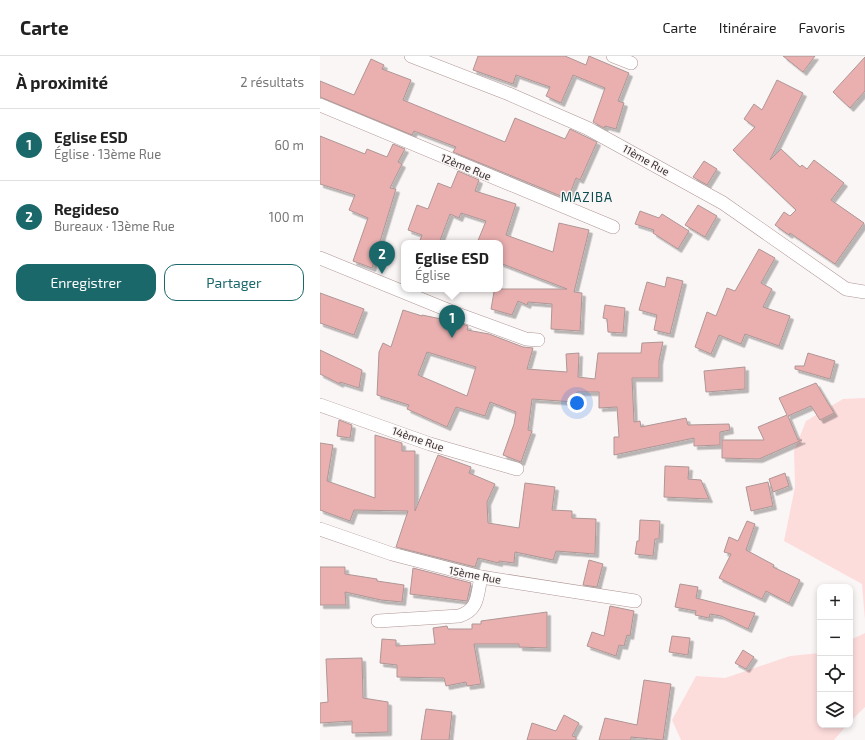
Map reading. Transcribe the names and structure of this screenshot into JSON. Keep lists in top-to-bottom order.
{
  "streets": {
    "street": [
      "11ème Rue",
      "12ème Rue",
      "14ème Rue",
      "15ème Rue"
    ]
  },
  "districts": ["MAZIBA"],
  "page": {
    "header": "Carte",
    "nav": ["Carte", "Itinéraire", "Favoris"],
    "heading": ["À proximité", "2 résultats"],
    "list": [
      {
        "mark": "1",
        "name": "Eglise ESD",
        "note": "Église · 13ème Rue",
        "value": "60 m"
      },
      {
        "mark": "2",
        "name": "Regideso",
        "note": "Bureaux · 13ème Rue",
        "value": "100 m"
      }
    ],
    "popup": ["Eglise ESD", "Église"],
    "pins": ["2", "1"],
    "buttons": ["Enregistrer", "Partager"],
    "map_buttons": ["+", "−"]
  }
}
